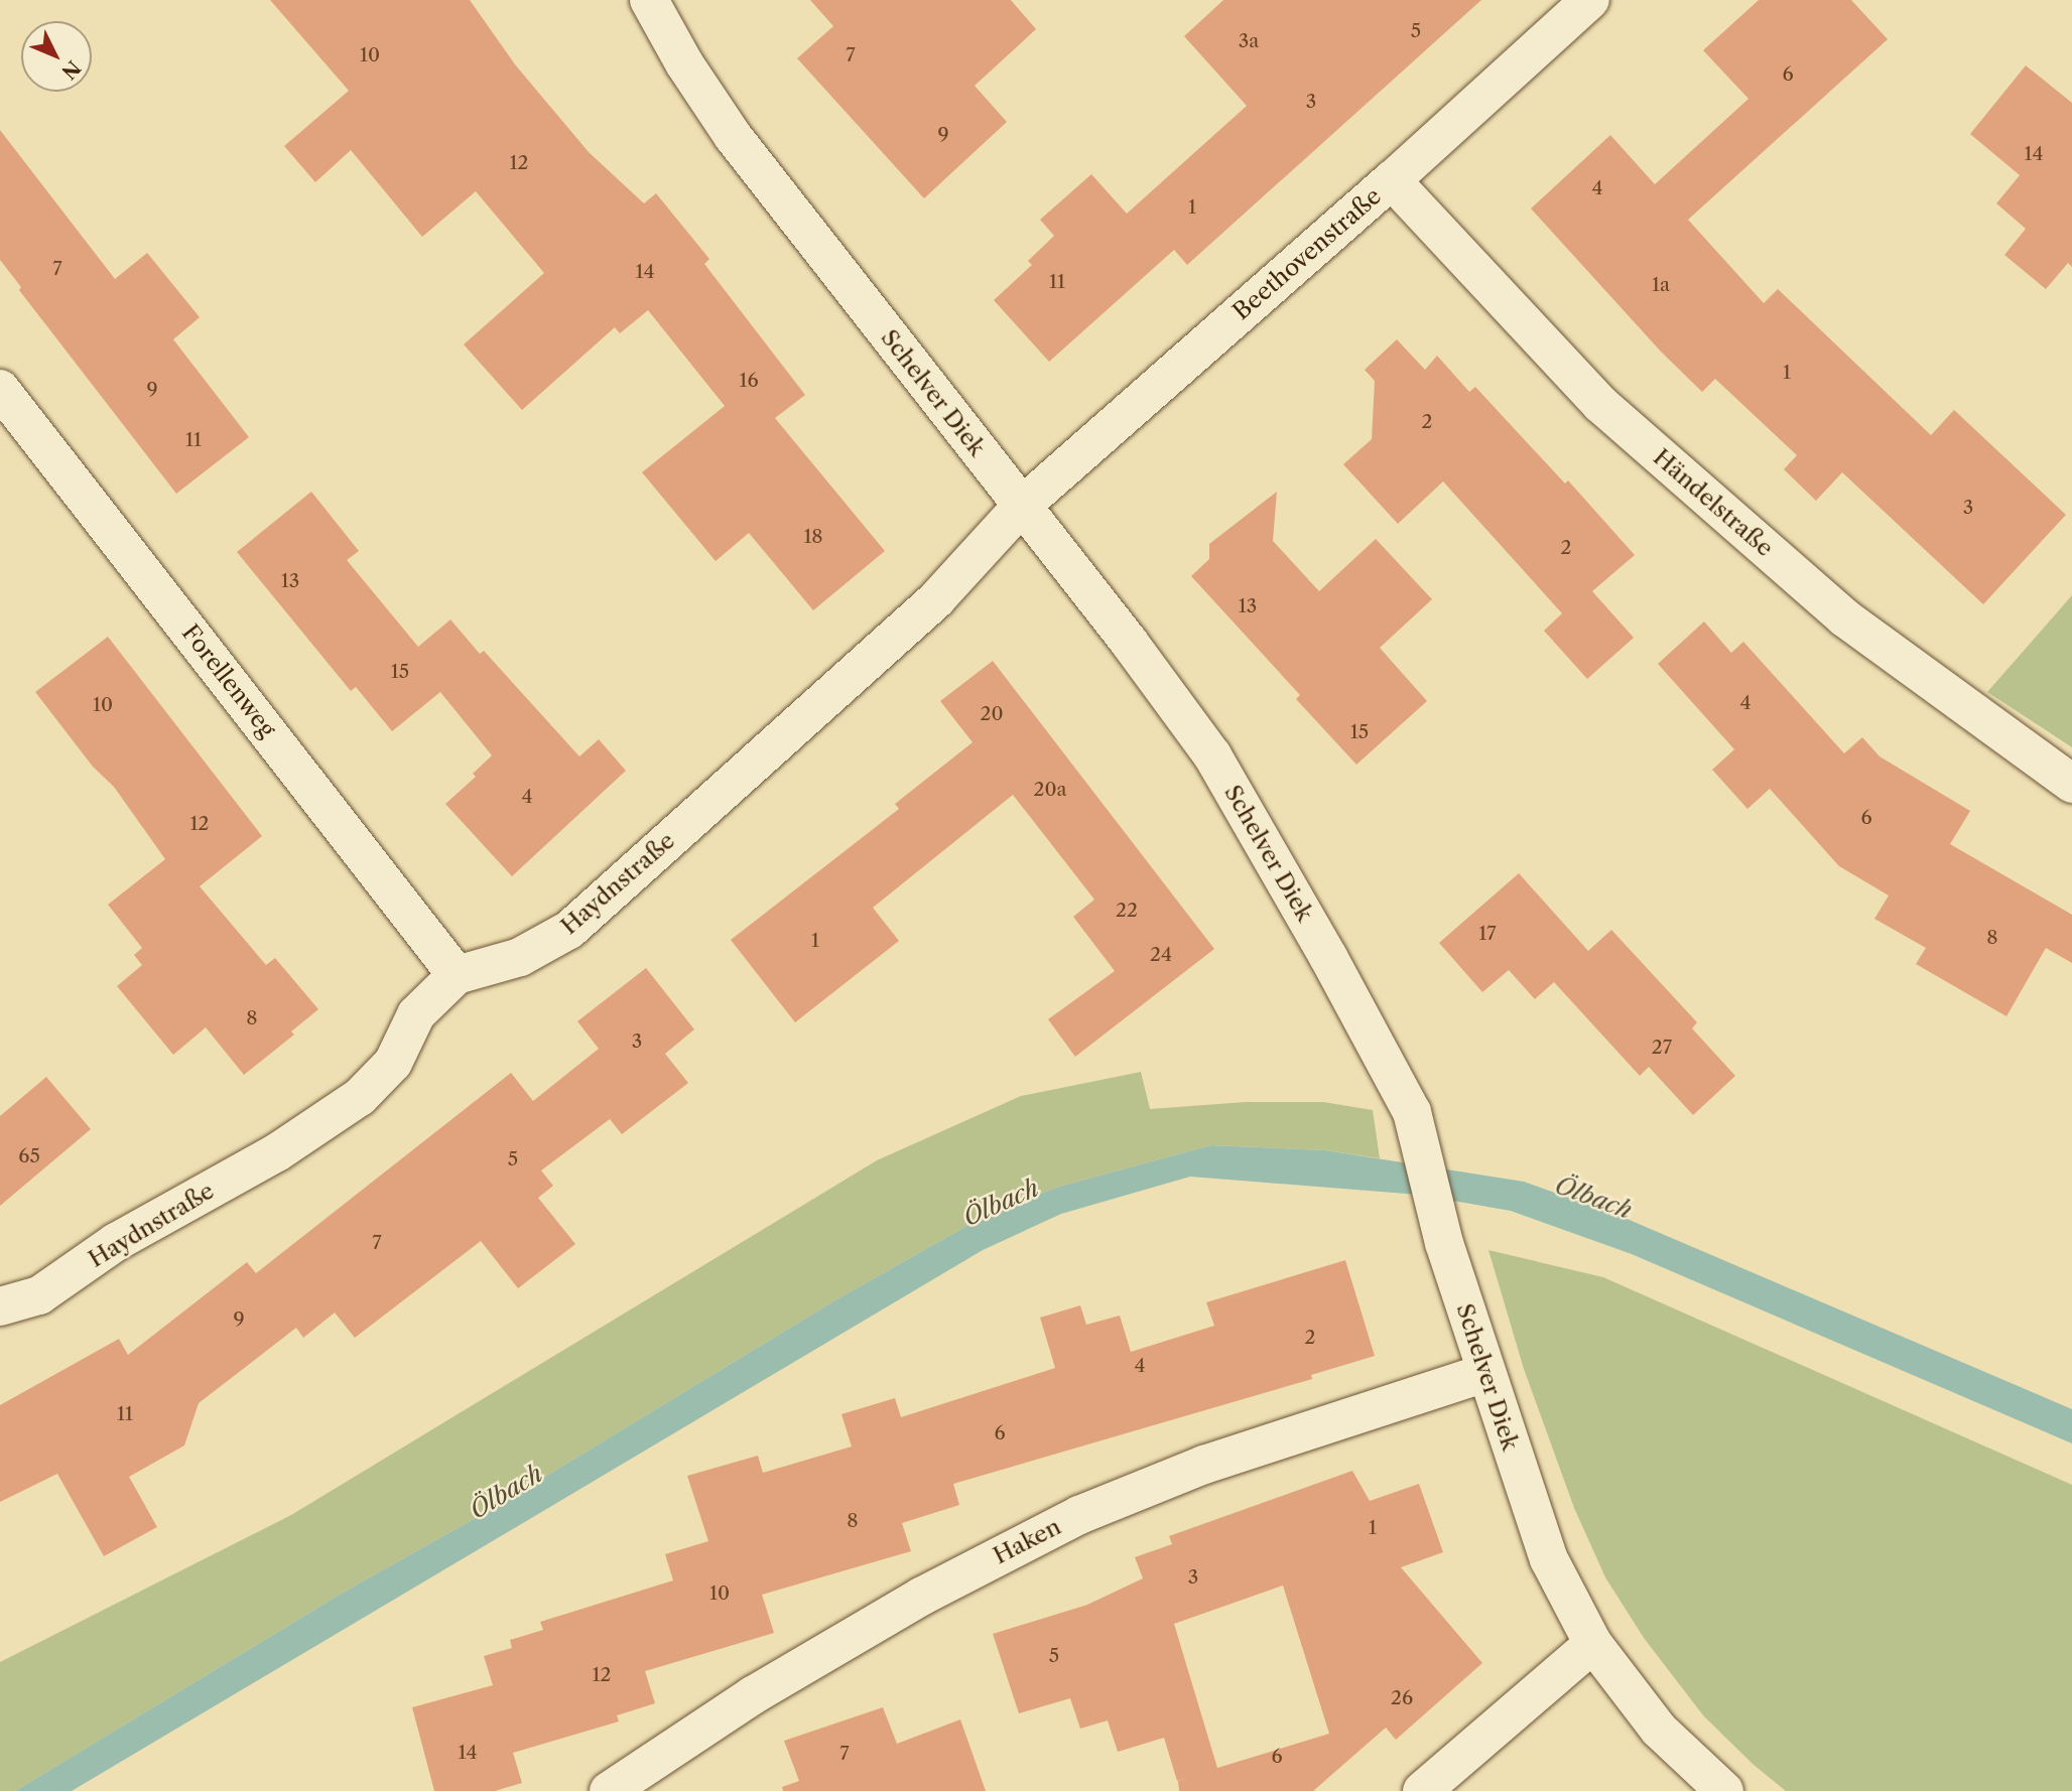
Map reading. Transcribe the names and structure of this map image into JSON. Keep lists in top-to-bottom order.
{
  "streets": {
    "street": [
      "Beethovenstraße",
      "Schelver Diek",
      "Händelstraße",
      "Forellenweg",
      "Haydnstraße",
      "Haken"
    ]
  },
  "crossings": [
    ["Beethovenstraße", "Schelver Diek"],
    ["Beethovenstraße", "Händelstraße"],
    ["Beethovenstraße", "Haydnstraße"],
    ["Schelver Diek", "Haydnstraße"],
    ["Schelver Diek", "Haken"],
    ["Forellenweg", "Haydnstraße"]
  ],
  "water": ["Ölbach"],
  "house_numbers": [
    "5",
    "3a",
    "10",
    "7",
    "6",
    "3",
    "9",
    "14",
    "12",
    "4",
    "1",
    "7",
    "14",
    "11",
    "1a",
    "1",
    "16",
    "9",
    "2",
    "11",
    "3",
    "18",
    "2",
    "13",
    "13",
    "15",
    "4",
    "10",
    "20",
    "15",
    "20a",
    "4",
    "6",
    "12",
    "22",
    "17",
    "8",
    "1",
    "24",
    "8",
    "3",
    "27",
    "65",
    "5",
    "7",
    "9",
    "2",
    "4",
    "11",
    "6",
    "8",
    "1",
    "3",
    "10",
    "5",
    "12",
    "26",
    "14",
    "7",
    "6"
  ],
  "north": "bottom right"
}
